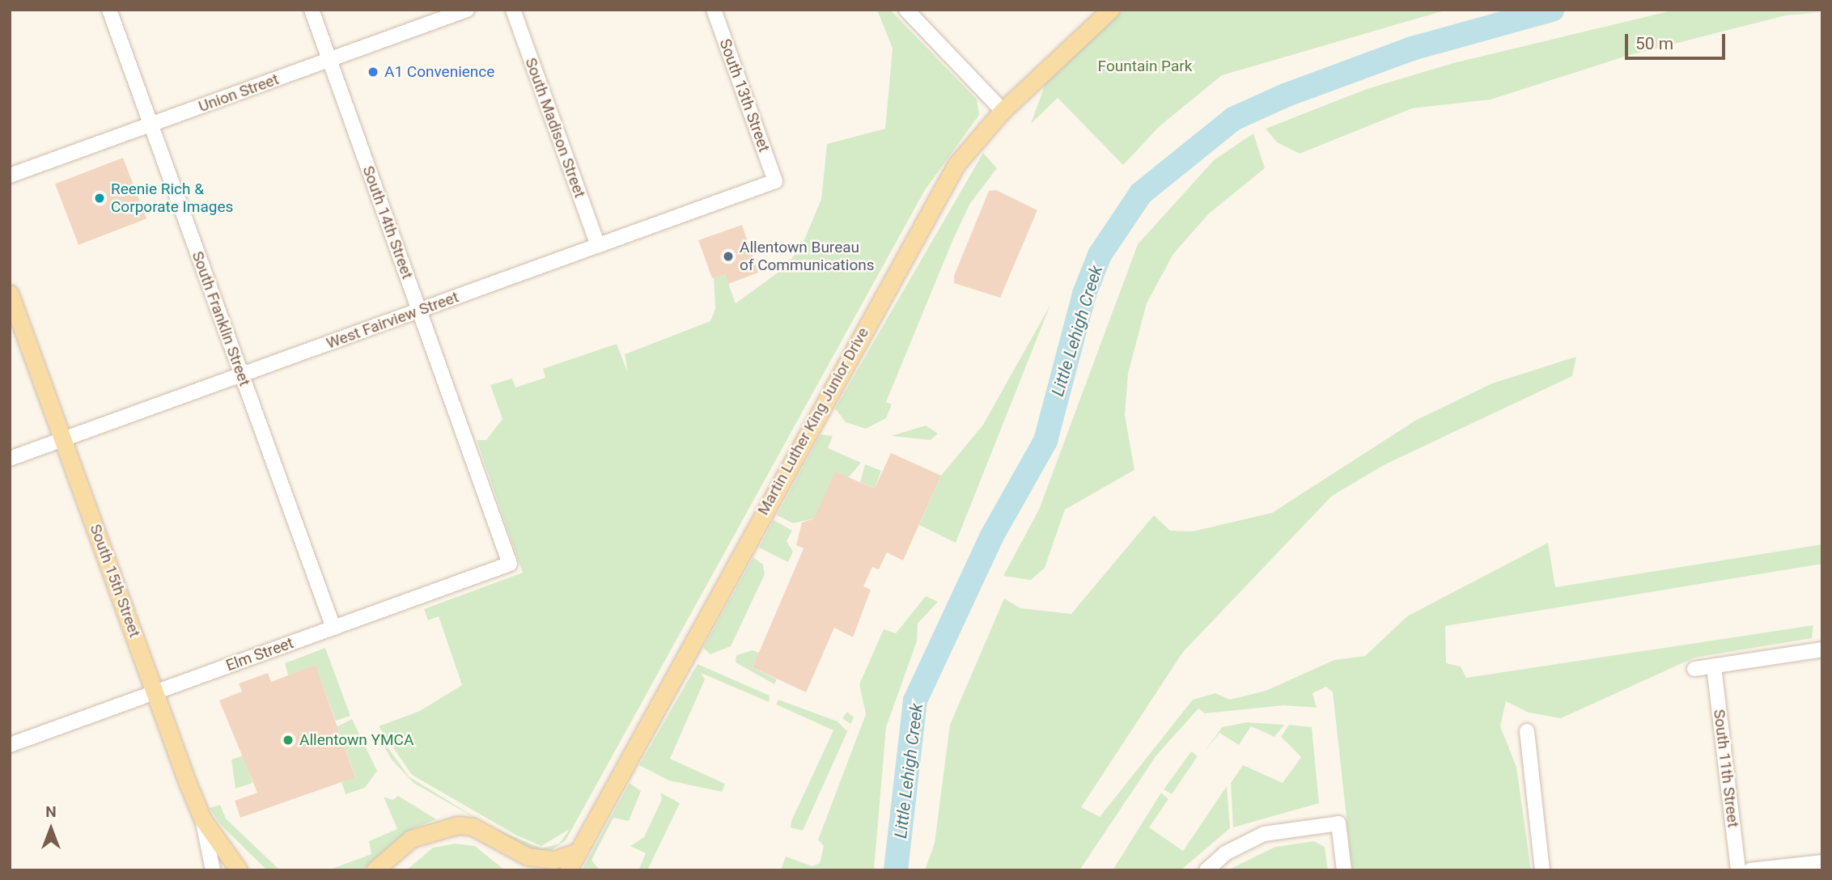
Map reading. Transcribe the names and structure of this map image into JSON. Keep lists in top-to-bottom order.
{
  "streets": {
    "main road": ["Martin Luther King Junior Drive", "South 15th Street"],
    "street": [
      "Union Street",
      "South 13th Street",
      "South Madison Street",
      "South 14th Street",
      "South Franklin Street",
      "West Fairview Street",
      "Elm Street",
      "South 11th Street"
    ]
  },
  "crossings": [
    ["Union Street", "South 14th Street"],
    ["Union Street", "South Franklin Street"],
    ["South 13th Street", "West Fairview Street"],
    ["South Madison Street", "West Fairview Street"],
    ["South 14th Street", "West Fairview Street"],
    ["South 14th Street", "Elm Street"],
    ["South Franklin Street", "West Fairview Street"],
    ["South Franklin Street", "Elm Street"],
    ["West Fairview Street", "South 15th Street"],
    ["South 15th Street", "Elm Street"]
  ],
  "water": ["Little Lehigh Creek"],
  "parks": ["Fountain Park"],
  "places": [
    "A1 Convenience",
    "Reenie Rich & Corporate Images",
    "Allentown Bureau of Communications",
    "Allentown YMCA"
  ],
  "scale_bar": "50 m",
  "north": "top"
}
